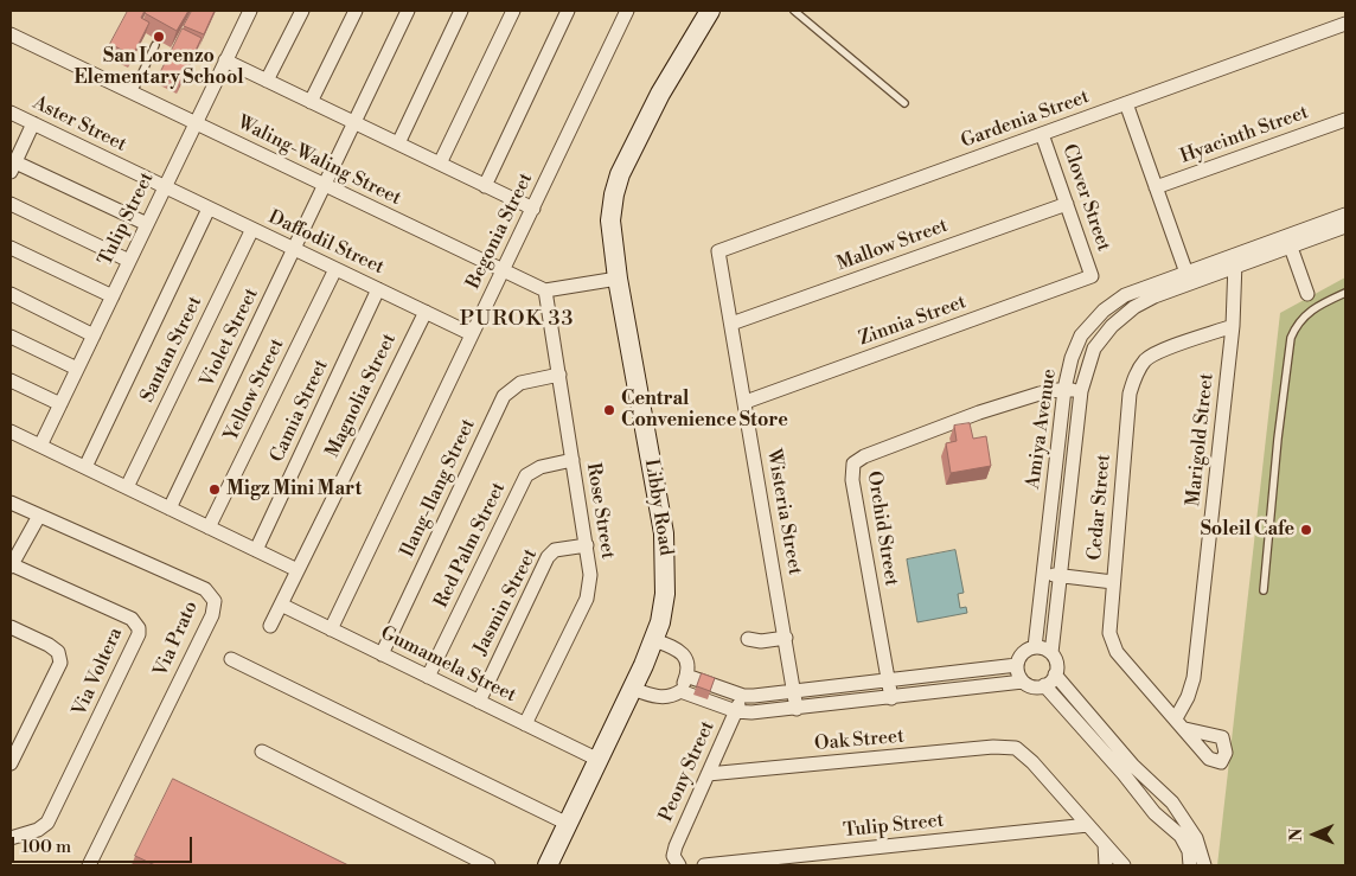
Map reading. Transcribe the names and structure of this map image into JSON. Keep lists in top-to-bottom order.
{
  "streets": {
    "main road": ["Libby Road"],
    "street": [
      "Gardenia Street",
      "Aster Street",
      "Hyacinth Street",
      "Waling-Waling Street",
      "Clover Street",
      "Tulip Street",
      "Begonia Street",
      "Daffodil Street",
      "Mallow Street",
      "Zinnia Street",
      "Violet Street",
      "Santan Street",
      "Yellow Street",
      "Magnolia Street",
      "Camia Street",
      "Amiya Avenue",
      "Marigold Street",
      "Ilang-Ilang Street",
      "Cedar Street",
      "Rose Street",
      "Wisteria Street",
      "Orchid Street",
      "Red Palm Street",
      "Jasmin Street",
      "Via Prato",
      "Gumamela Street",
      "Via Voltera",
      "Oak Street",
      "Peony Street"
    ]
  },
  "crossings": [
    ["Gardenia Street", "Clover Street"],
    ["Gardenia Street", "Wisteria Street"],
    ["Aster Street", "Tulip Street"],
    ["Aster Street", "Daffodil Street"],
    ["Waling-Waling Street", "Tulip Street"],
    ["Waling-Waling Street", "Begonia Street"],
    ["Waling-Waling Street", "Violet Street"],
    ["Waling-Waling Street", "Rose Street"],
    ["Clover Street", "Mallow Street"],
    ["Clover Street", "Zinnia Street"],
    ["Tulip Street", "Daffodil Street"],
    ["Tulip Street", "Oak Street"],
    ["Begonia Street", "Daffodil Street"],
    ["Begonia Street", "Gumamela Street"],
    ["Daffodil Street", "Violet Street"],
    ["Daffodil Street", "Santan Street"],
    ["Daffodil Street", "Yellow Street"],
    ["Daffodil Street", "Magnolia Street"],
    ["Daffodil Street", "Camia Street"],
    ["Mallow Street", "Wisteria Street"],
    ["Zinnia Street", "Wisteria Street"],
    ["Magnolia Street", "Gumamela Street"],
    ["Amiya Avenue", "Marigold Street"],
    ["Amiya Avenue", "Orchid Street"],
    ["Marigold Street", "Cedar Street"],
    ["Ilang-Ilang Street", "Rose Street"],
    ["Ilang-Ilang Street", "Gumamela Street"],
    ["Libby Road", "Gumamela Street"],
    ["Rose Street", "Red Palm Street"],
    ["Rose Street", "Jasmin Street"],
    ["Rose Street", "Gumamela Street"],
    ["Red Palm Street", "Gumamela Street"],
    ["Jasmin Street", "Gumamela Street"],
    ["Oak Street", "Peony Street"]
  ],
  "districts": ["PUROK 33"],
  "places": [
    "San Lorenzo Elementary School",
    "Central Convenience Store",
    "Migz Mini Mart",
    "Soleil Cafe"
  ],
  "scale_bar": "100 m",
  "north": "left"
}
